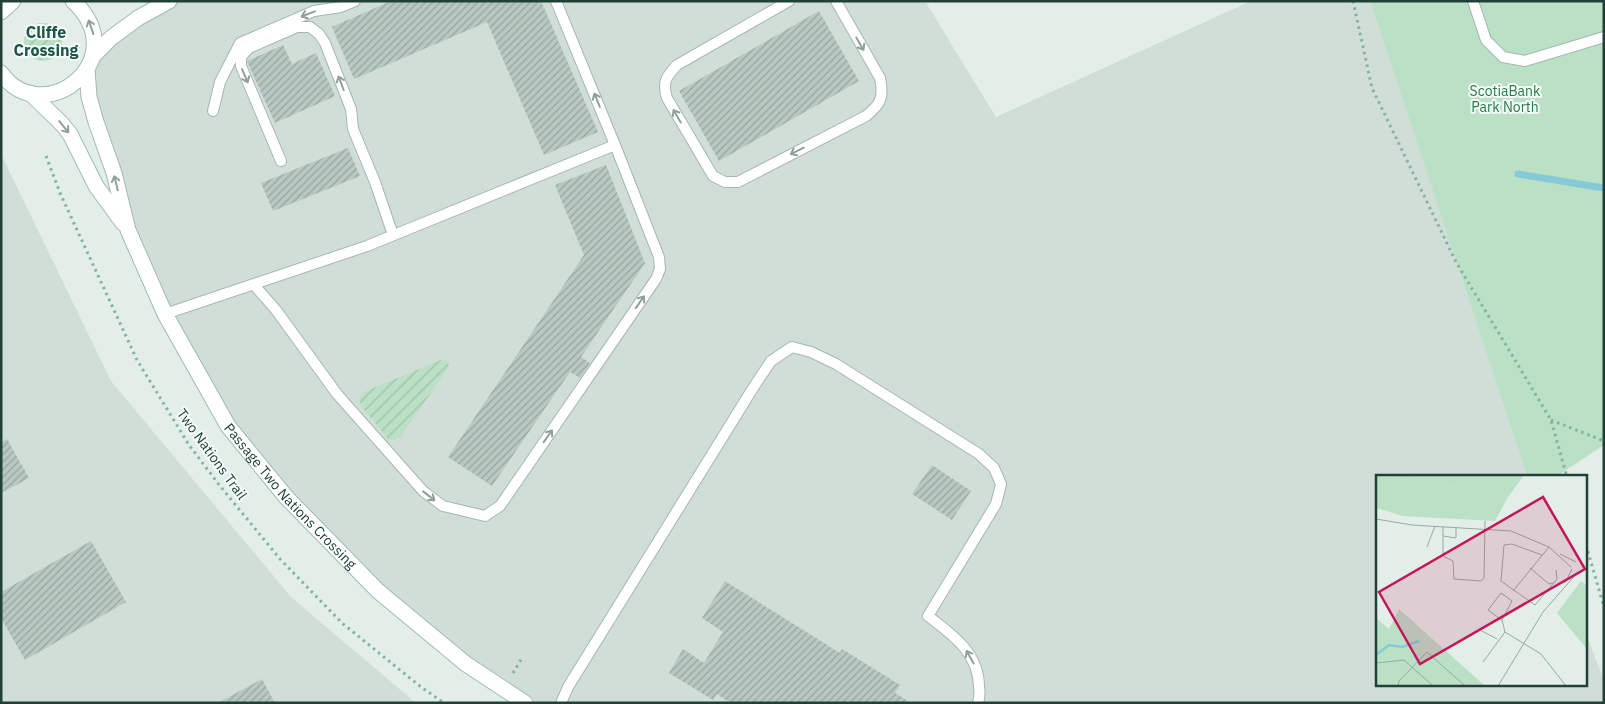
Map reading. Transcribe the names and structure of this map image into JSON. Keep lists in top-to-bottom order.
{
  "streets": {
    "main road": ["Passage Two Nations Crossing"],
    "path": ["Two Nations Trail"]
  },
  "districts": ["Cliffe Crossing"],
  "parks": ["ScotiaBank Park North"]
}
